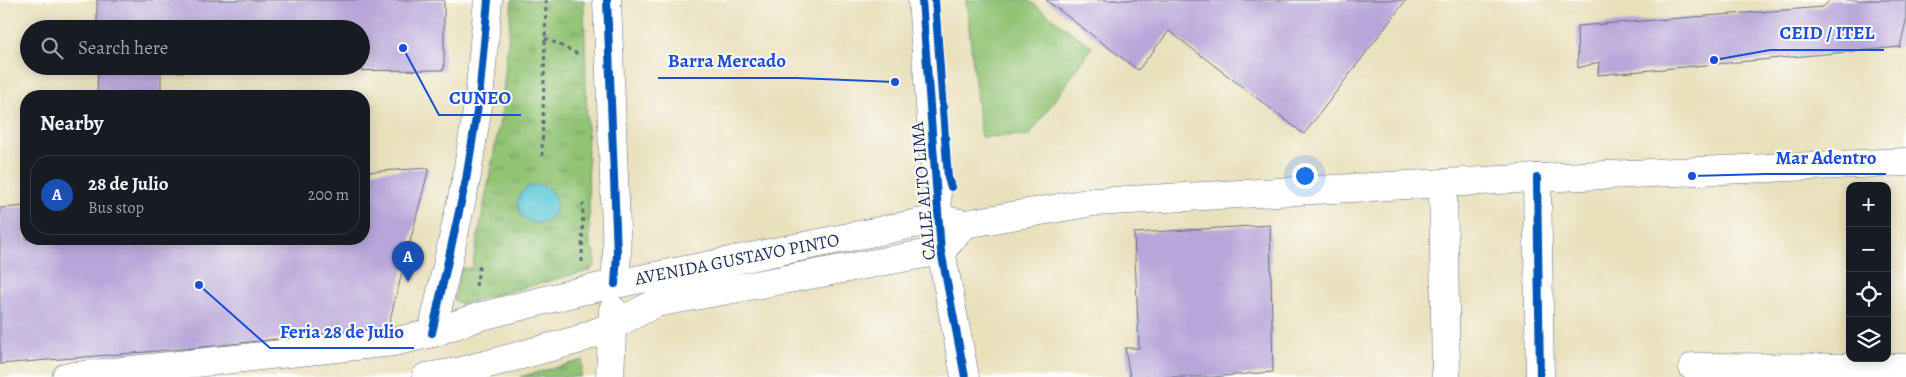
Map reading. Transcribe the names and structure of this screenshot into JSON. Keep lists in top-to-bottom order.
{
  "streets": {
    "main road": ["CALLE ALTO LIMA", "AVENIDA GUSTAVO PINTO"]
  },
  "crossings": [
    ["CALLE ALTO LIMA", "AVENIDA GUSTAVO PINTO"]
  ],
  "places": [
    "CUNEO",
    "CEID / ITEL",
    "Barra Mercado",
    "Mar Adentro",
    "Feria 28 de Julio"
  ],
  "page": {
    "search": "Search here",
    "heading": "Nearby",
    "list": [
      {
        "mark": "A",
        "name": "28 de Julio",
        "note": "Bus stop",
        "value": "200 m"
      }
    ],
    "map_buttons": ["+", "−"],
    "pins": "A"
  }
}
